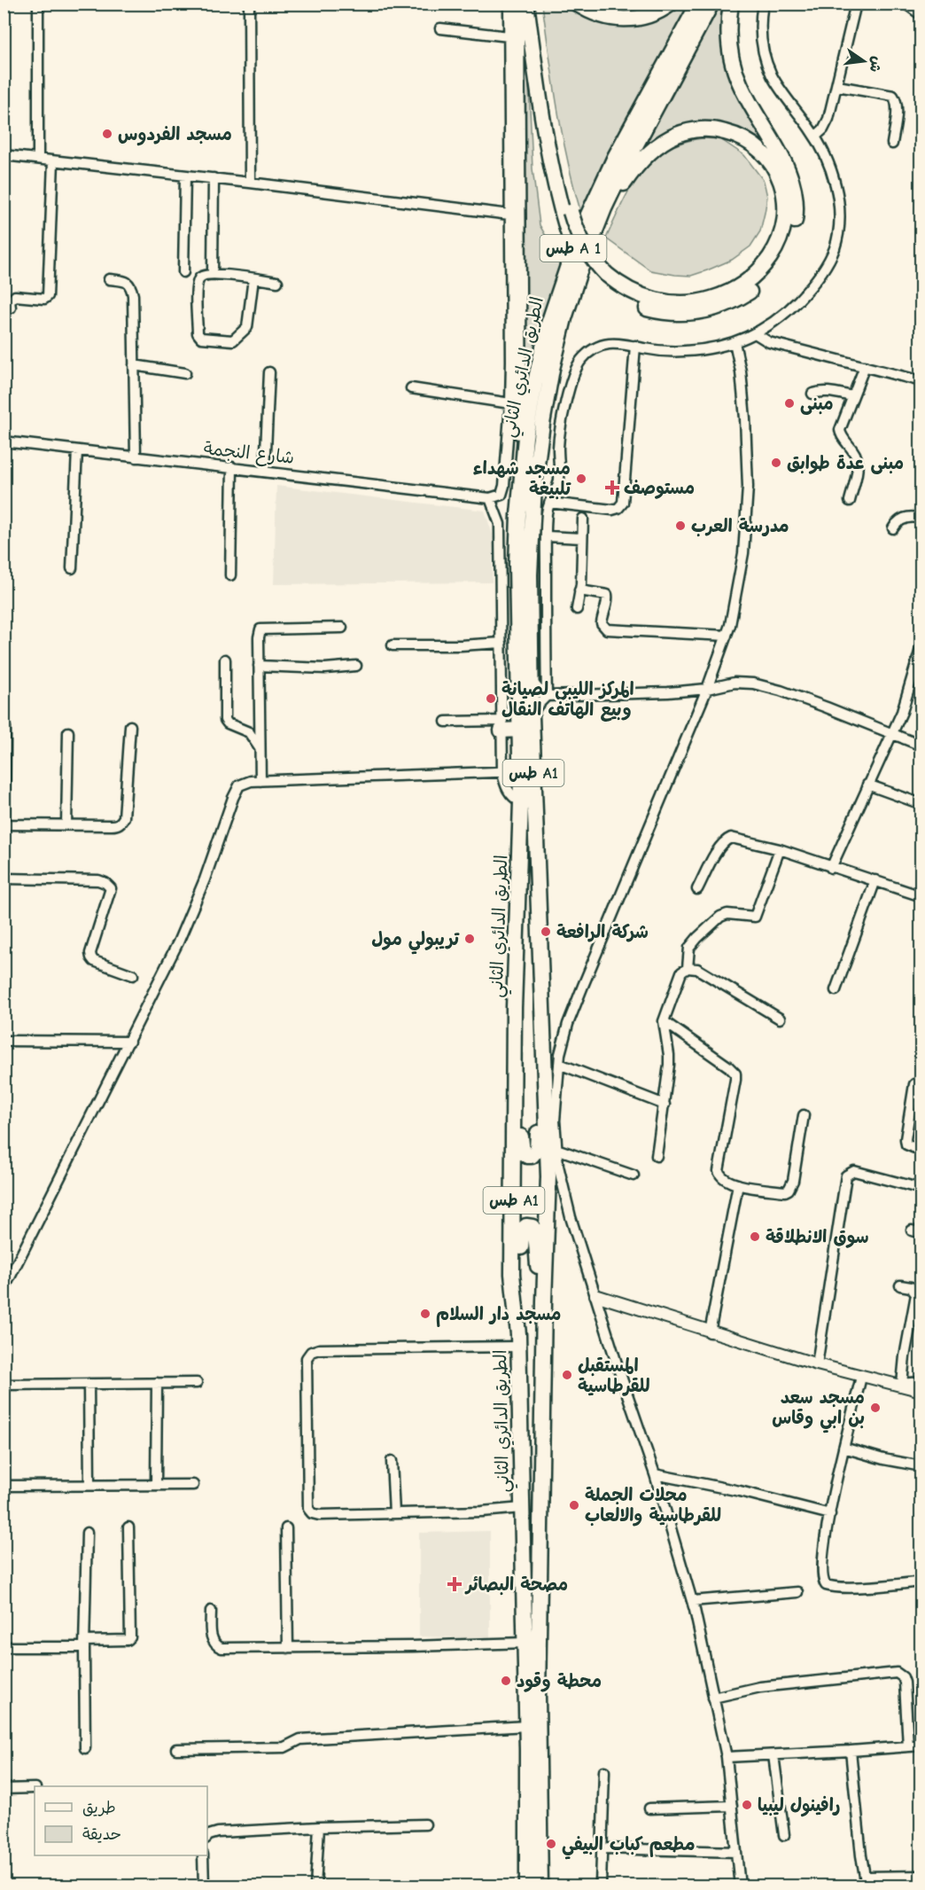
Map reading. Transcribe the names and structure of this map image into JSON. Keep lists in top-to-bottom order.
{
  "streets": {
    "highway": ["طس A 1", "الطريق الدائري الثاني", "طس A1"],
    "street": ["شارع النجمة"]
  },
  "places": {
    "other": [
      "مسجد الفردوس",
      "مبنى",
      "مبنى عدة طوابق",
      "مسجد شهداء تلبيغة",
      "مدرسة العرب",
      "المركز الليبي لصيانة وبيع الهاتف النقال",
      "شركة الرافعة",
      "تريبولي مول",
      "سوق الانطلاقة",
      "مسجد دار السلام",
      "المستقبل للقرطاسية",
      "مسجد سعد بن ابي وقاس",
      "محلات الجملة للقرطاسية والالعاب",
      "محطة وقود",
      "رافينول ليبيا",
      "مطعم كباب البيفي"
    ],
    "health": ["مستوصف", "مصحة البصائر"]
  },
  "legend": ["طريق", "حديقة"],
  "north": "right"
}
